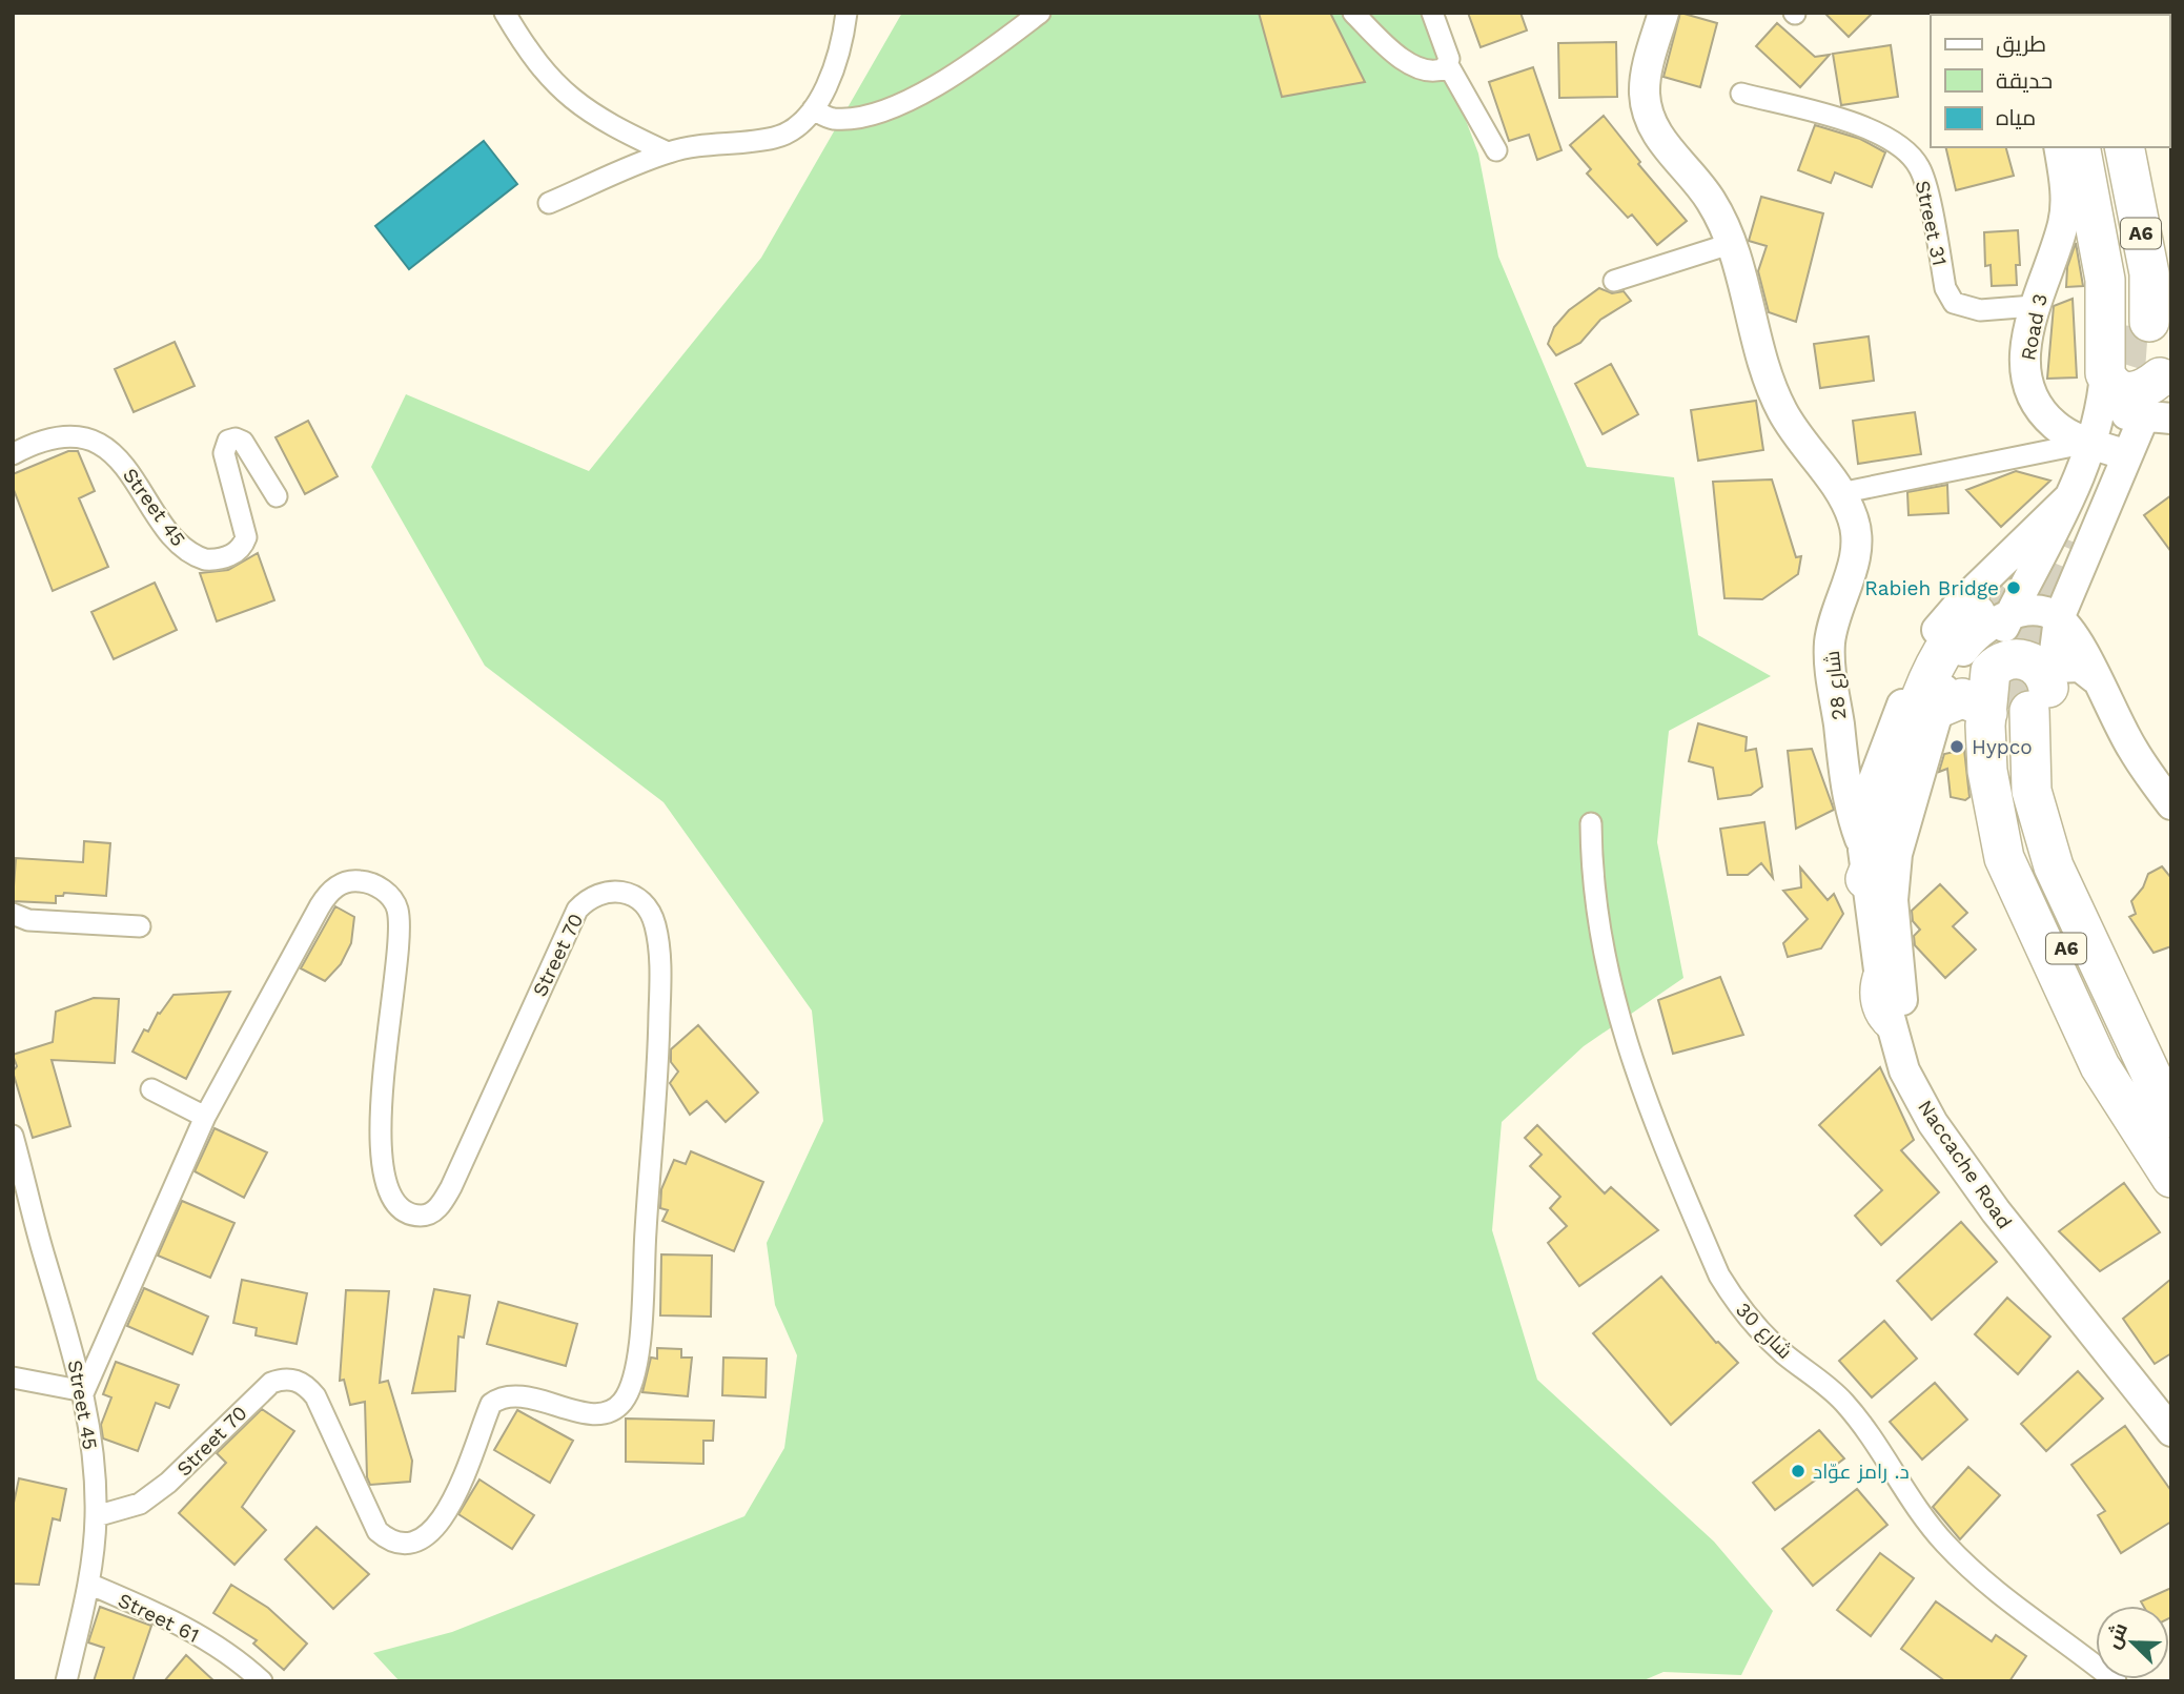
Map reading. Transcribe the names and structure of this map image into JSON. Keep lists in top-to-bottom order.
{
  "streets": {
    "highway": ["A6"],
    "street": [
      "Street 31",
      "Road 3",
      "Street 45",
      "شارع 28",
      "Street 70",
      "Naccache Road",
      "شارع 30",
      "Street 61"
    ]
  },
  "crossings": [
    ["Street 31", "Road 3"],
    ["Street 45", "Street 70"],
    ["Street 45", "Street 61"],
    ["شارع 28", "Naccache Road"]
  ],
  "places": ["Rabieh Bridge", "Hypco", "د. رامز عوّاد"],
  "legend": ["طريق", "حديقة", "مياه"],
  "north": "top left"
}
